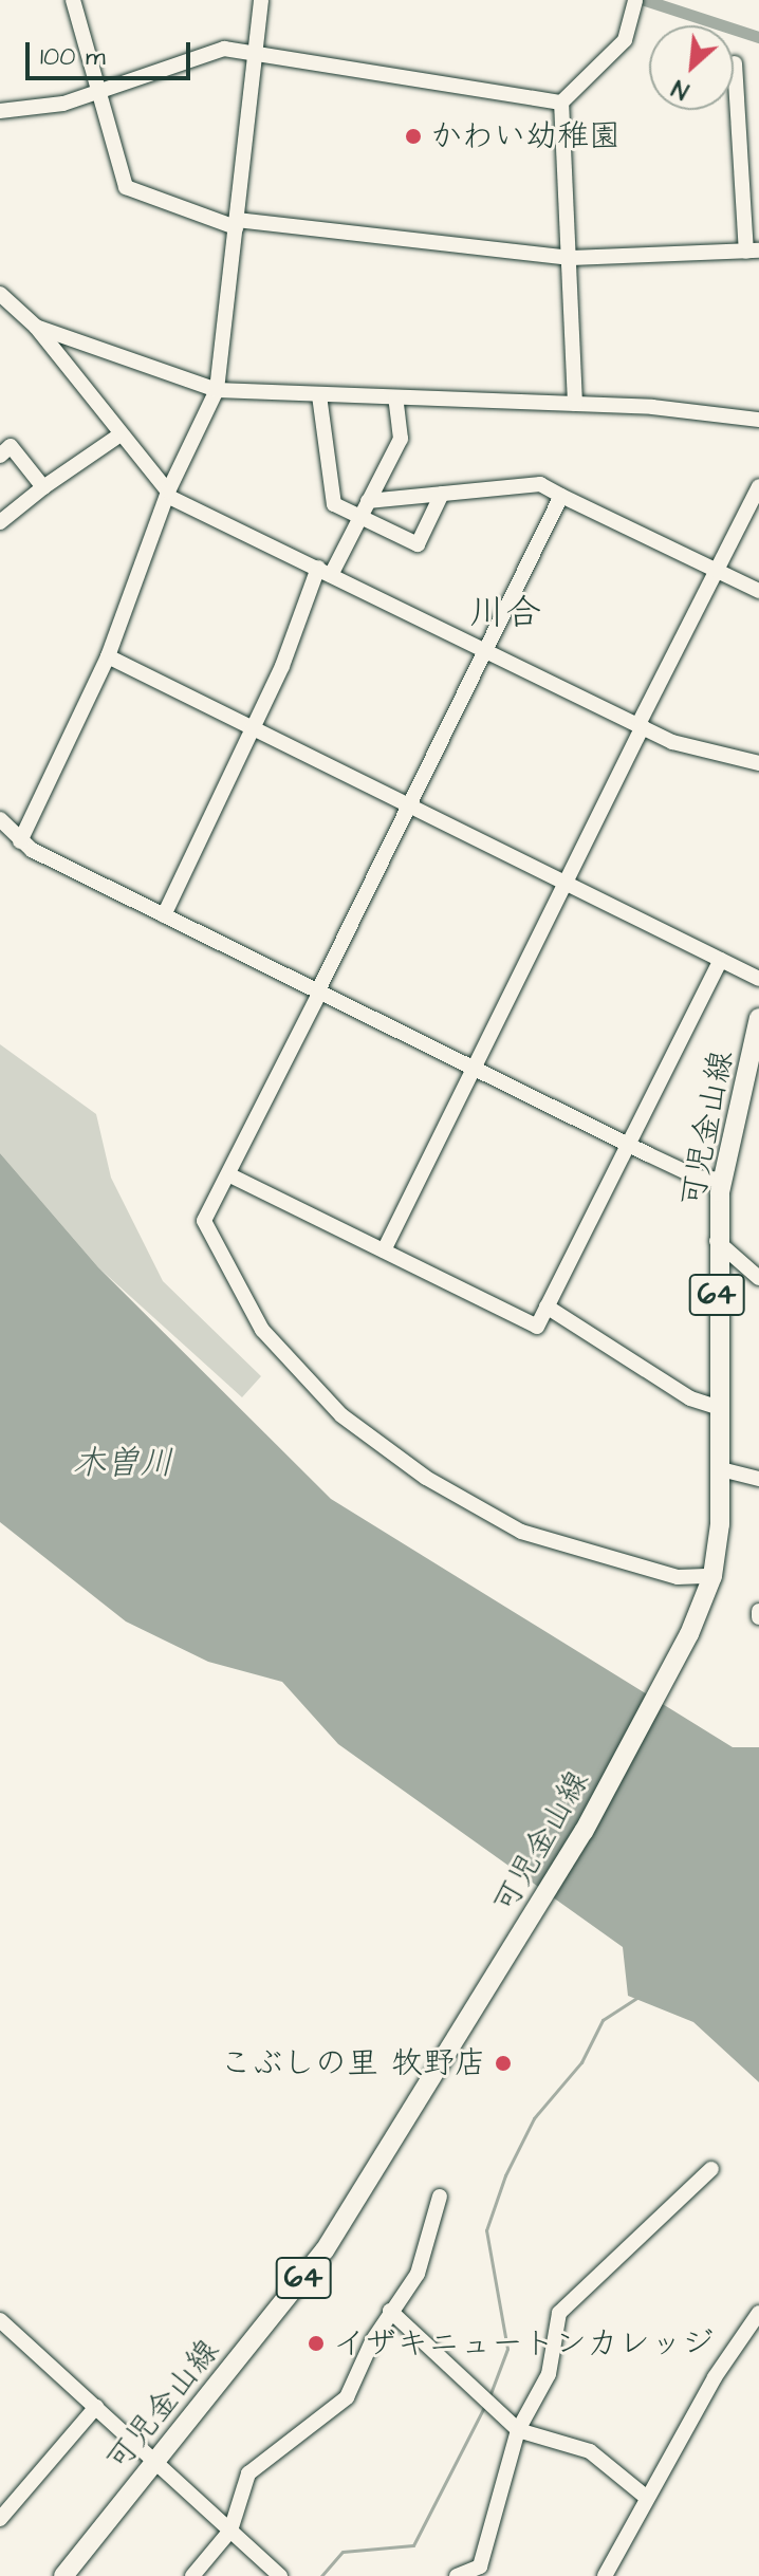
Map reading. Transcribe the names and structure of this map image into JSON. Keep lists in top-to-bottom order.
{
  "streets": {
    "main road": ["可児金山線", "64"]
  },
  "districts": ["川合"],
  "water": ["木曽川"],
  "places": ["かわい幼稚園", "こぶしの里 牧野店", "イザキニュートンカレッジ"],
  "scale_bar": "100 m",
  "north": "bottom left"
}
